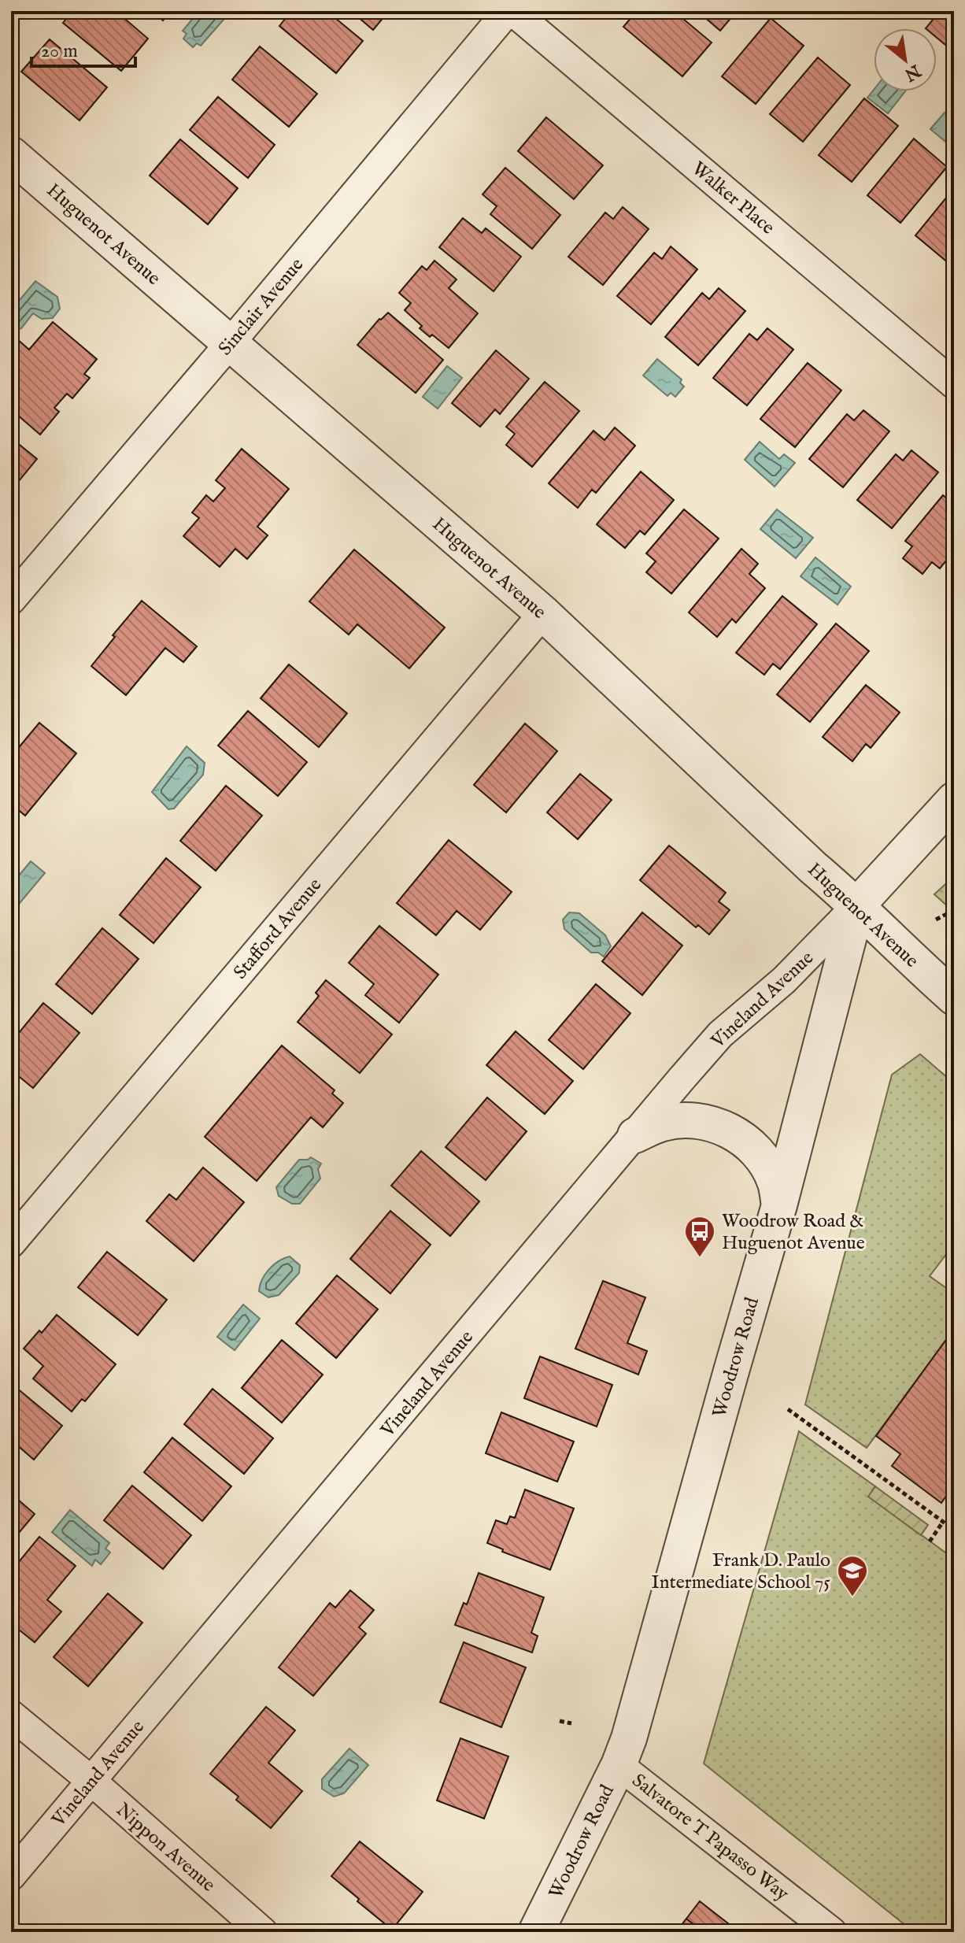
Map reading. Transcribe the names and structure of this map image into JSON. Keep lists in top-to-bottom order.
{
  "streets": {
    "street": [
      "Walker Place",
      "Huguenot Avenue",
      "Sinclair Avenue",
      "Stafford Avenue",
      "Vineland Avenue",
      "Woodrow Road",
      "Salvatore T Papasso Way",
      "Nippon Avenue"
    ]
  },
  "crossings": [
    ["Huguenot Avenue", "Sinclair Avenue"],
    ["Huguenot Avenue", "Stafford Avenue"],
    ["Huguenot Avenue", "Vineland Avenue"],
    ["Huguenot Avenue", "Woodrow Road"],
    ["Vineland Avenue", "Woodrow Road"],
    ["Vineland Avenue", "Nippon Avenue"],
    ["Woodrow Road", "Salvatore T Papasso Way"]
  ],
  "places": {
    "bus stop": ["Woodrow Road & Huguenot Avenue"],
    "school or university": ["Frank D. Paulo Intermediate School 75"]
  },
  "scale_bar": "20 m",
  "north": "bottom right"
}
